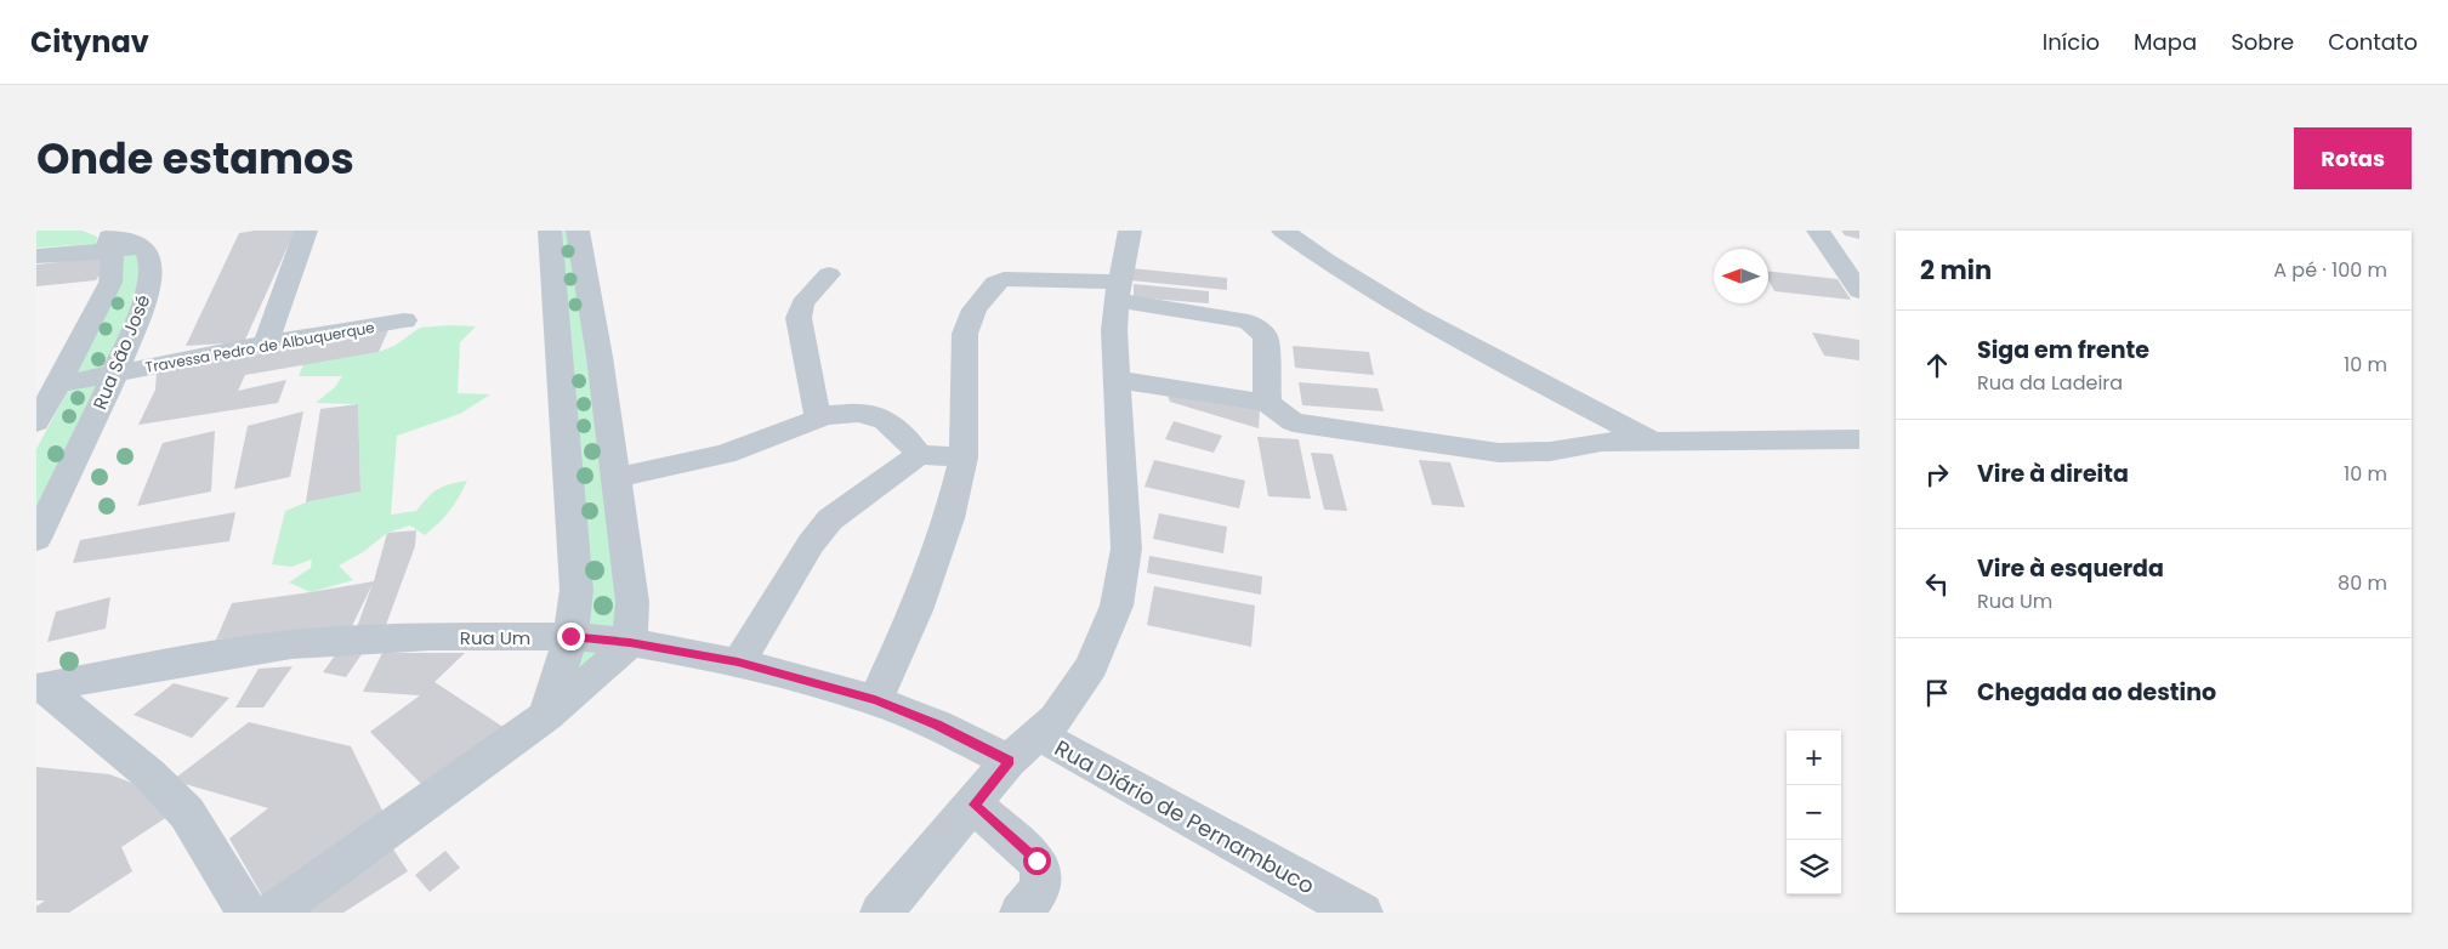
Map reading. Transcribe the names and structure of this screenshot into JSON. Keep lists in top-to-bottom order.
{
  "streets": {
    "street": [
      "Travessa Pedro de Albuquerque",
      "Rua São José",
      "Rua Um",
      "Rua Diário de Pernambuco"
    ]
  },
  "crossings": [
    ["Travessa Pedro de Albuquerque", "Rua São José"]
  ],
  "north": "left",
  "page": {
    "header": "Citynav",
    "nav": [
      "Início",
      "Mapa",
      "Sobre",
      "Contato"
    ],
    "title": "Onde estamos",
    "buttons": "Rotas",
    "heading": ["2 min", "A pé · 100 m"],
    "list": [
      ["Siga em frente", "Rua da Ladeira", "10 m"],
      ["Vire à direita", "10 m"],
      ["Vire à esquerda", "Rua Um", "80 m"],
      "Chegada ao destino"
    ],
    "map_buttons": ["+", "−"]
  }
}
